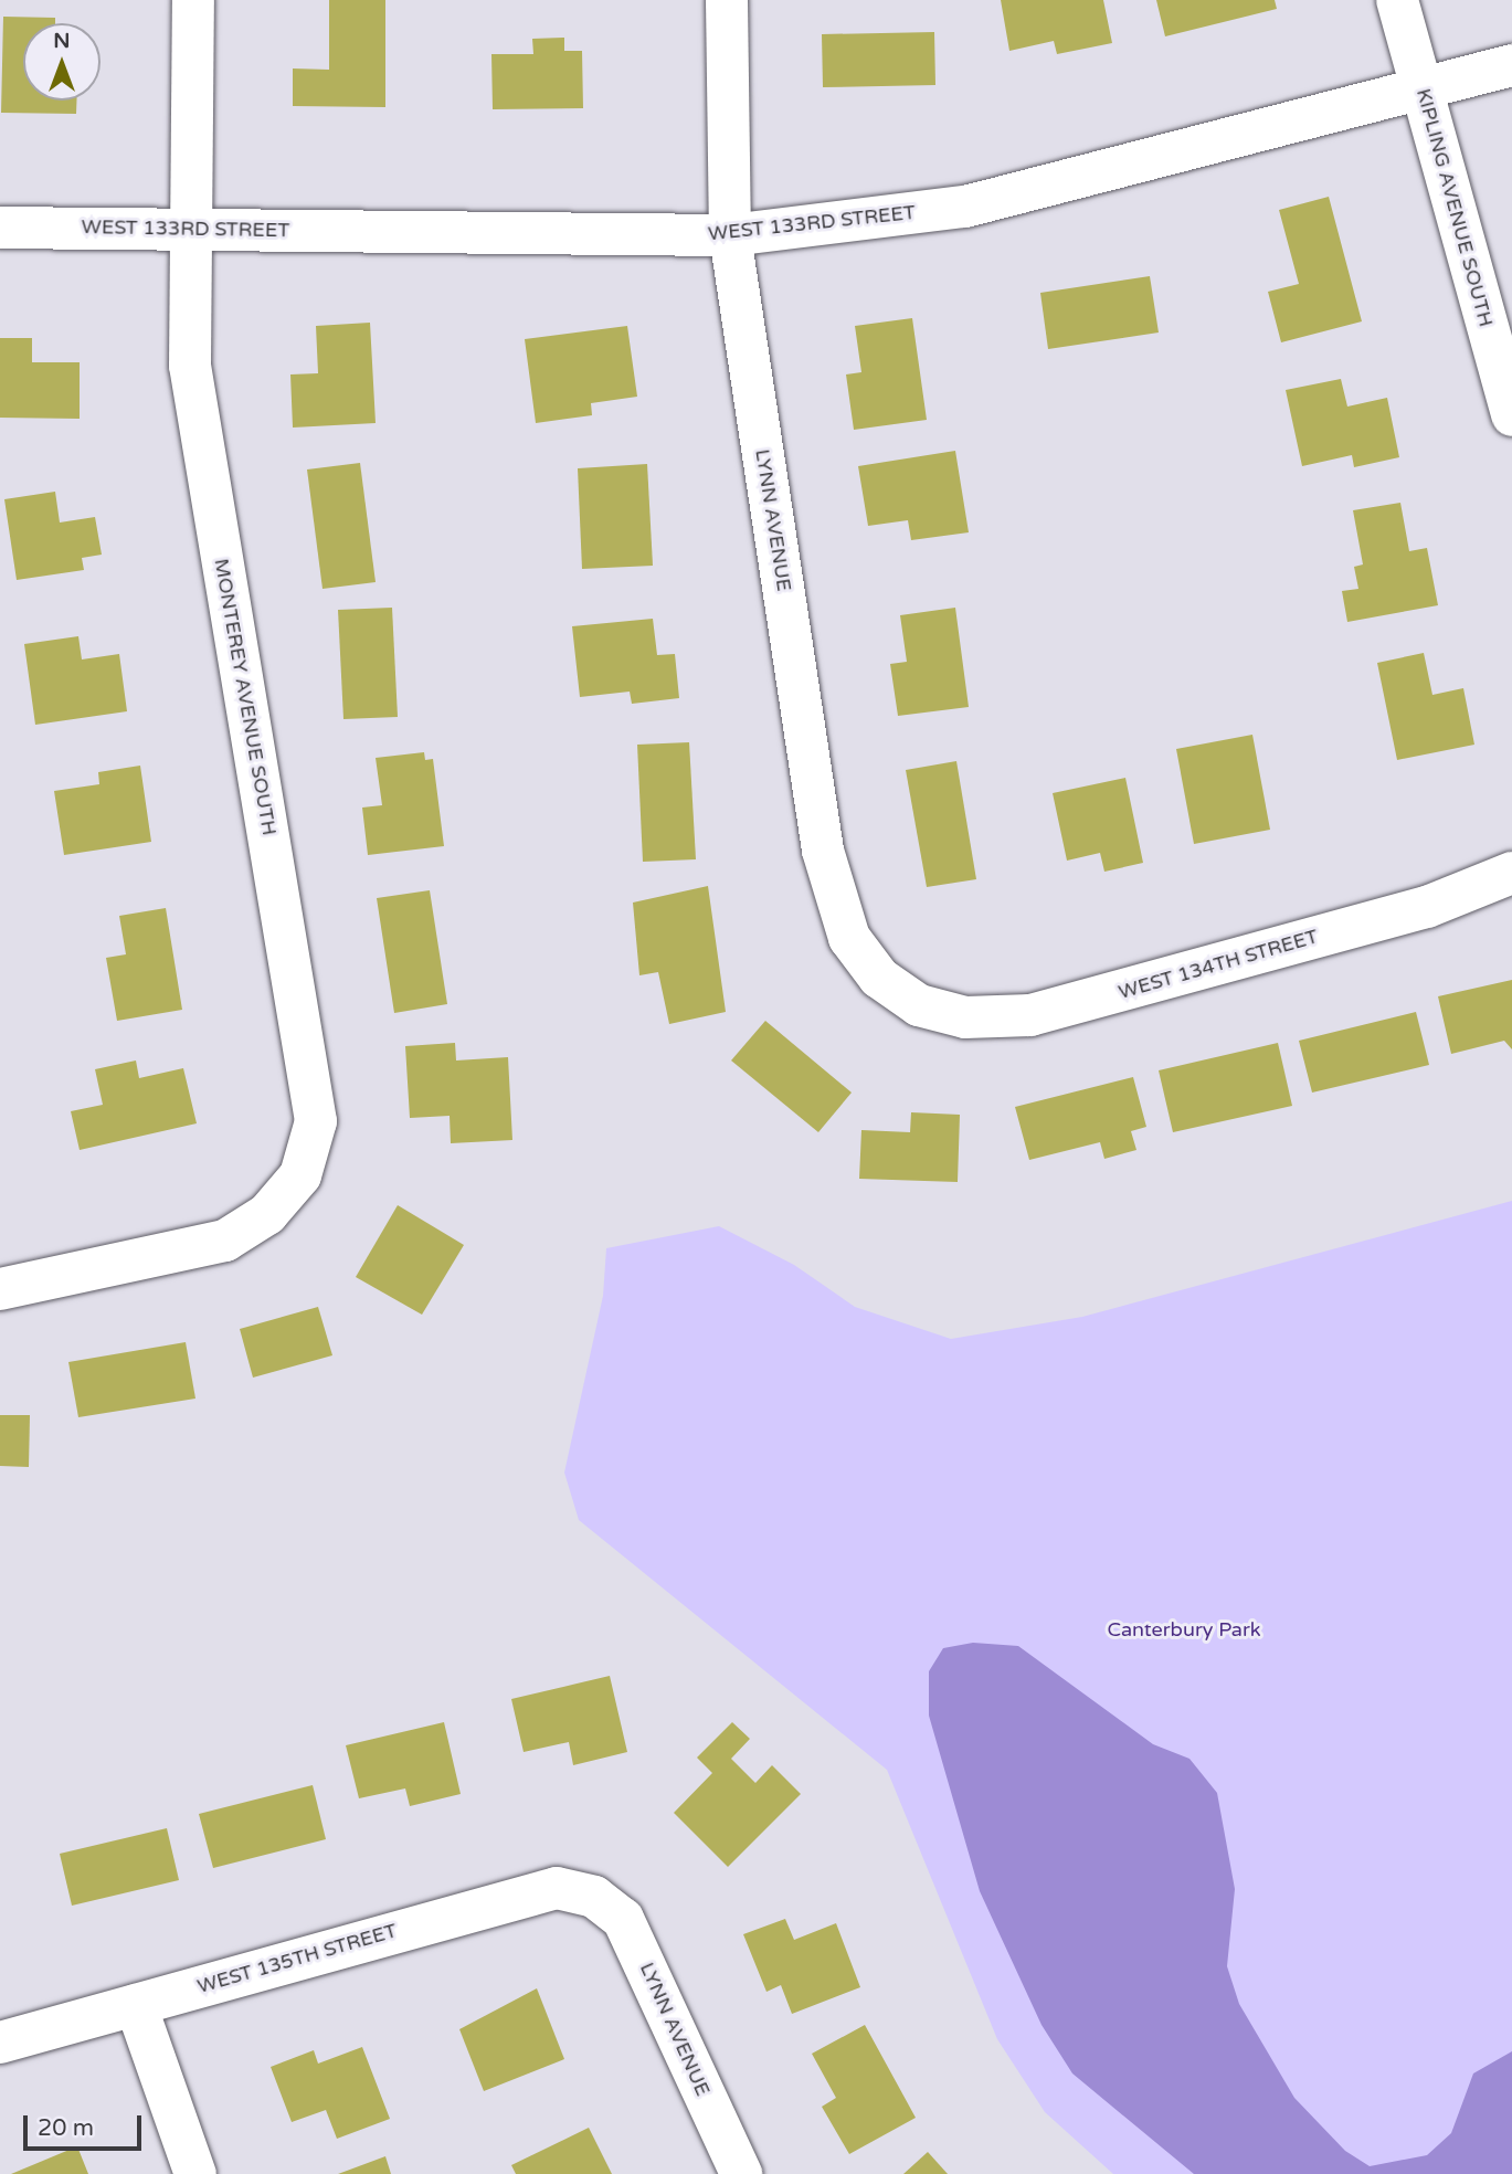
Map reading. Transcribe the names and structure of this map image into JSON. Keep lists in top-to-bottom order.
{
  "streets": {
    "street": [
      "KIPLING AVENUE SOUTH",
      "WEST 133RD STREET",
      "LYNN AVENUE",
      "MONTEREY AVENUE SOUTH",
      "WEST 134TH STREET",
      "WEST 135TH STREET"
    ]
  },
  "crossings": [
    ["KIPLING AVENUE SOUTH", "WEST 133RD STREET"],
    ["WEST 133RD STREET", "LYNN AVENUE"],
    ["WEST 133RD STREET", "MONTEREY AVENUE SOUTH"],
    ["LYNN AVENUE", "WEST 134TH STREET"],
    ["LYNN AVENUE", "WEST 135TH STREET"]
  ],
  "parks": ["Canterbury Park"],
  "scale_bar": "20 m",
  "north": "top"
}
